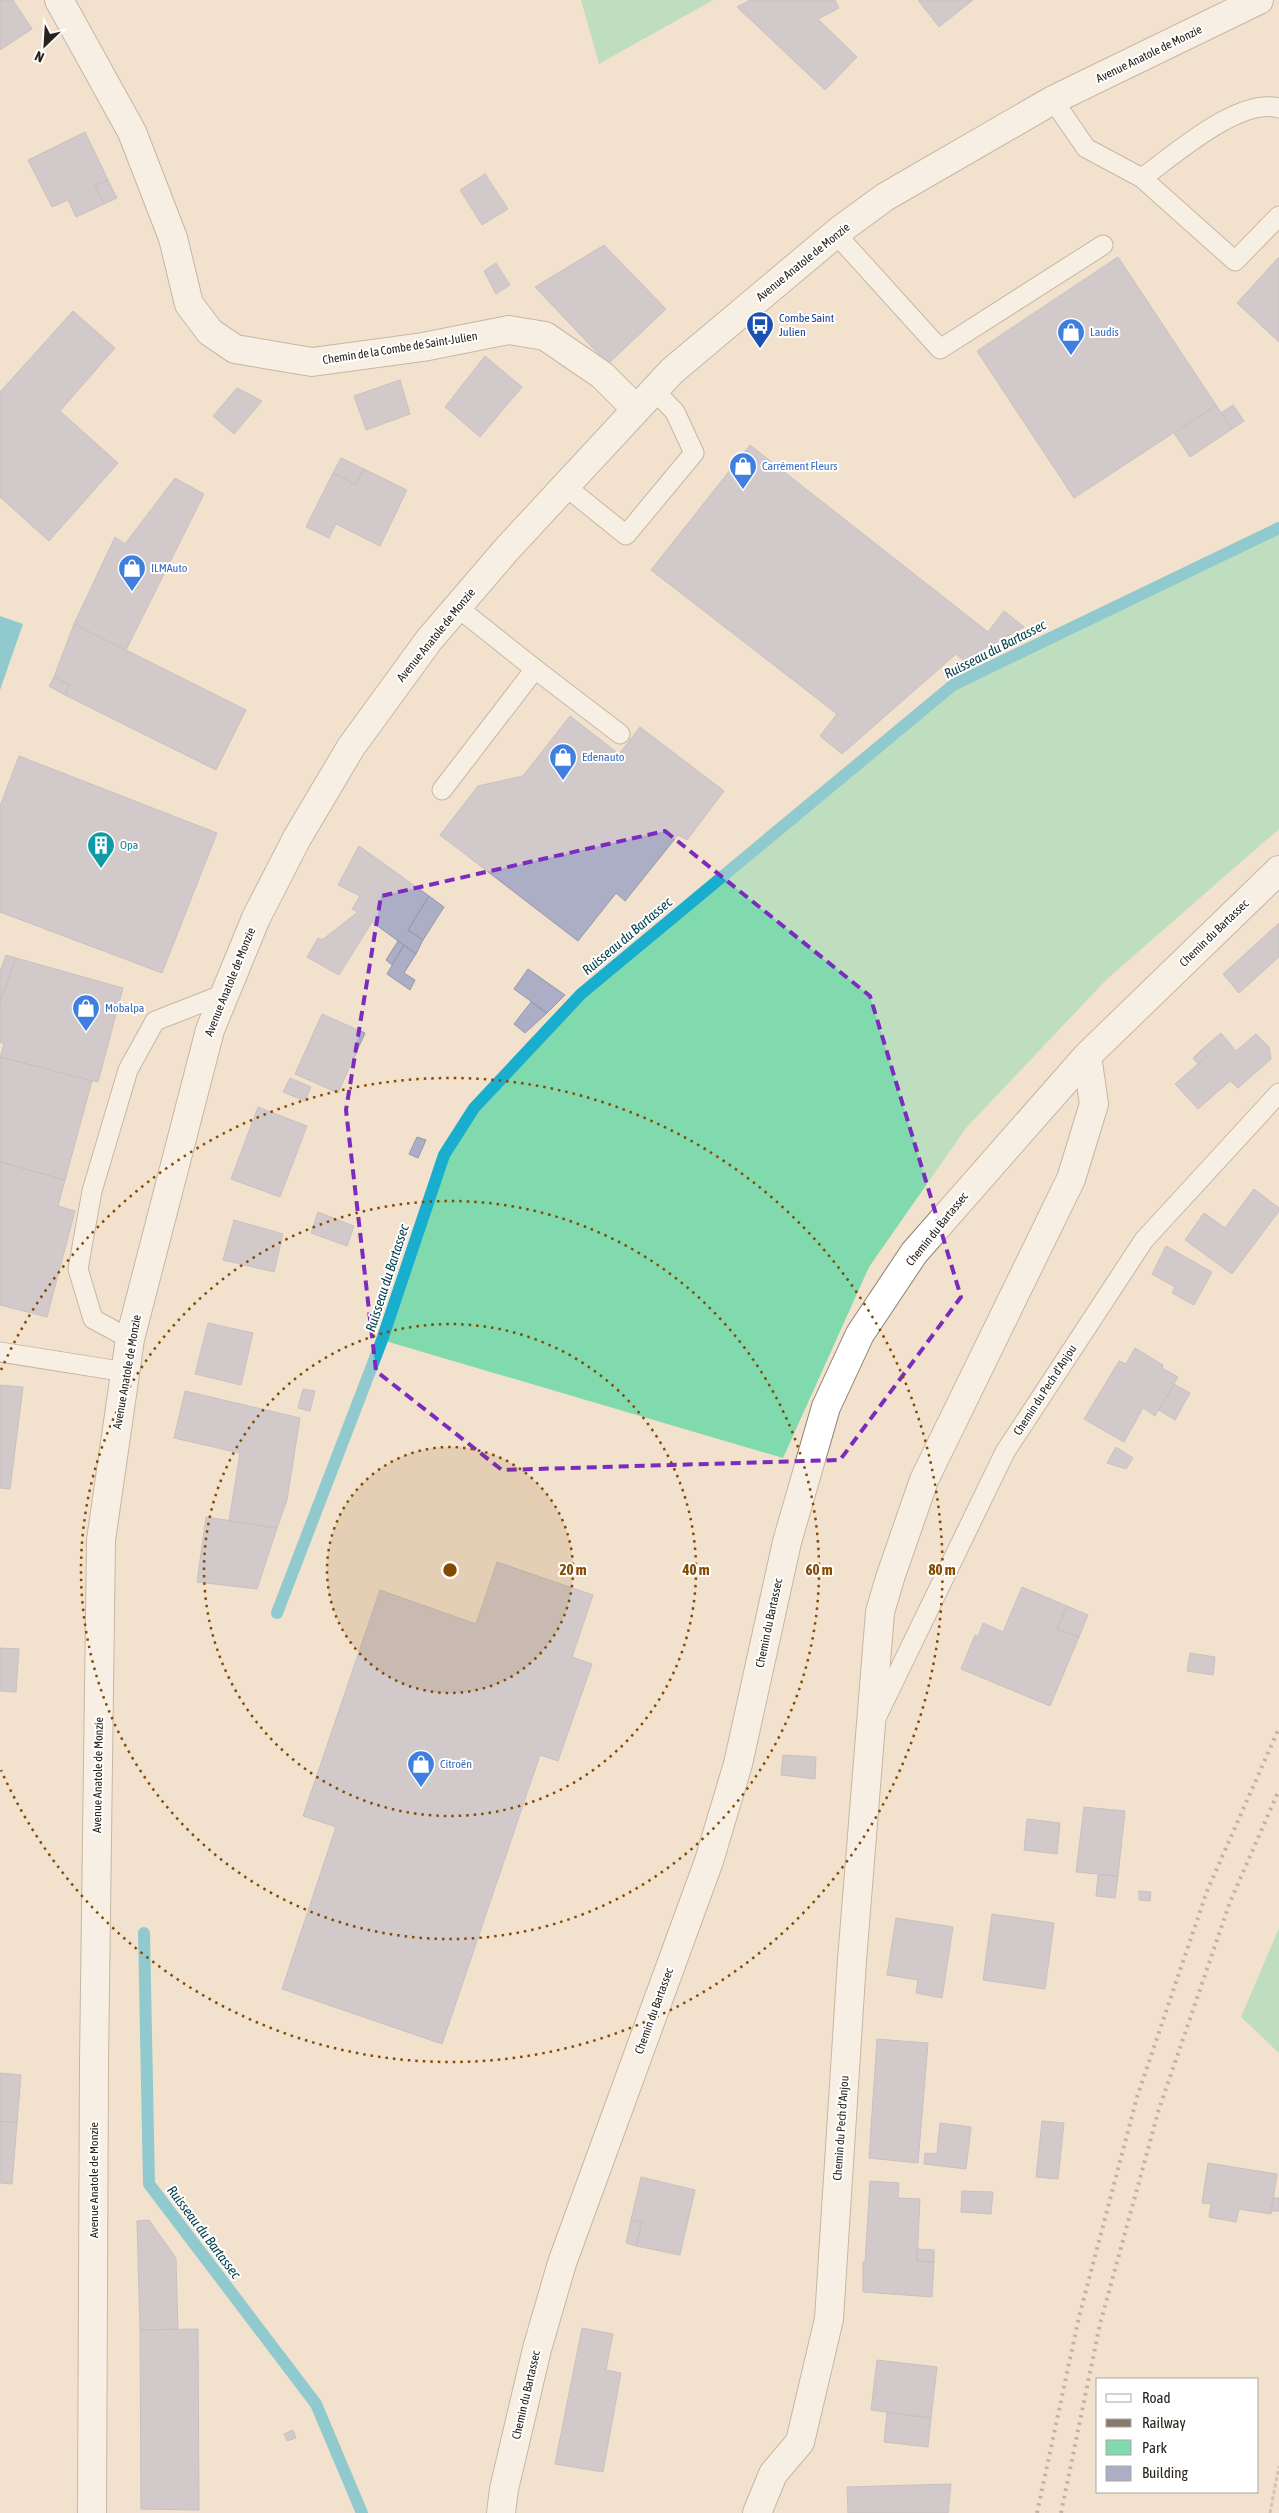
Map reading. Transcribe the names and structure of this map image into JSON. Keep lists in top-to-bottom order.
{
  "streets": {
    "street": [
      "Avenue Anatole de Monzie",
      "Chemin de la Combe de Saint-Julien",
      "Chemin du Bartassec",
      "Chemin du Pech d'Anjou"
    ]
  },
  "crossings": [
    ["Avenue Anatole de Monzie", "Chemin de la Combe de Saint-Julien"],
    ["Chemin du Bartassec", "Chemin du Pech d'Anjou"]
  ],
  "water": ["Ruisseau du Bartassec"],
  "places": {
    "bus stop": ["Combe Saint Julien"],
    "shop": [
      "Laudis",
      "Carrément Fleurs",
      "ILMAuto",
      "Edenauto",
      "Mobalpa",
      "Citroën"
    ],
    "building": ["Opa"]
  },
  "legend": [
    "Road",
    "Railway",
    "Park",
    "Building"
  ],
  "north": "bottom left",
  "rings": [
    "20 m",
    "40 m",
    "60 m",
    "80 m"
  ]
}
